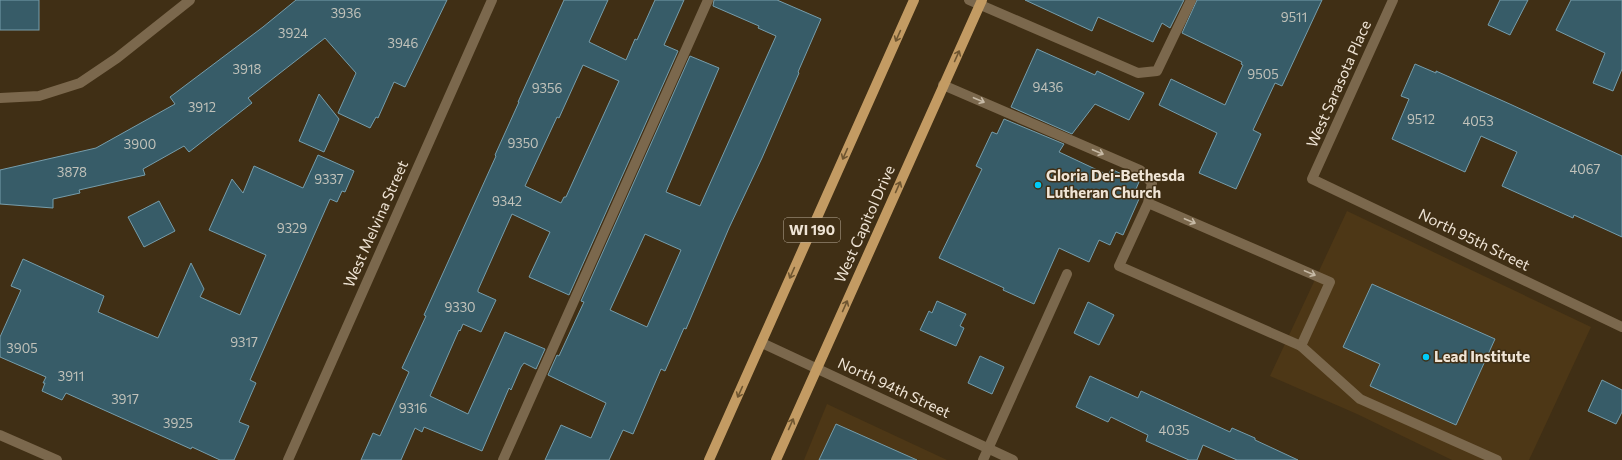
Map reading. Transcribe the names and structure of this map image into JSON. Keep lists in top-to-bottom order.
{
  "streets": {
    "main road": ["West Capitol Drive", "WI 190"],
    "street": [
      "West Sarasota Place",
      "West Melvina Street",
      "North 95th Street",
      "North 94th Street"
    ]
  },
  "crossings": [
    ["West Sarasota Place", "North 95th Street"],
    ["West Capitol Drive", "North 94th Street"],
    ["WI 190", "North 94th Street"]
  ],
  "places": ["Gloria Dei-Bethesda Lutheran Church", "Lead Institute"],
  "house_numbers": [
    "3936",
    "9511",
    "3924",
    "3946",
    "3918",
    "9505",
    "9436",
    "9356",
    "3912",
    "9512",
    "4053",
    "9350",
    "3900",
    "4067",
    "3878",
    "9337",
    "9342",
    "9329",
    "9330",
    "9317",
    "3905",
    "3911",
    "3917",
    "9316",
    "3925",
    "4035"
  ]
}
